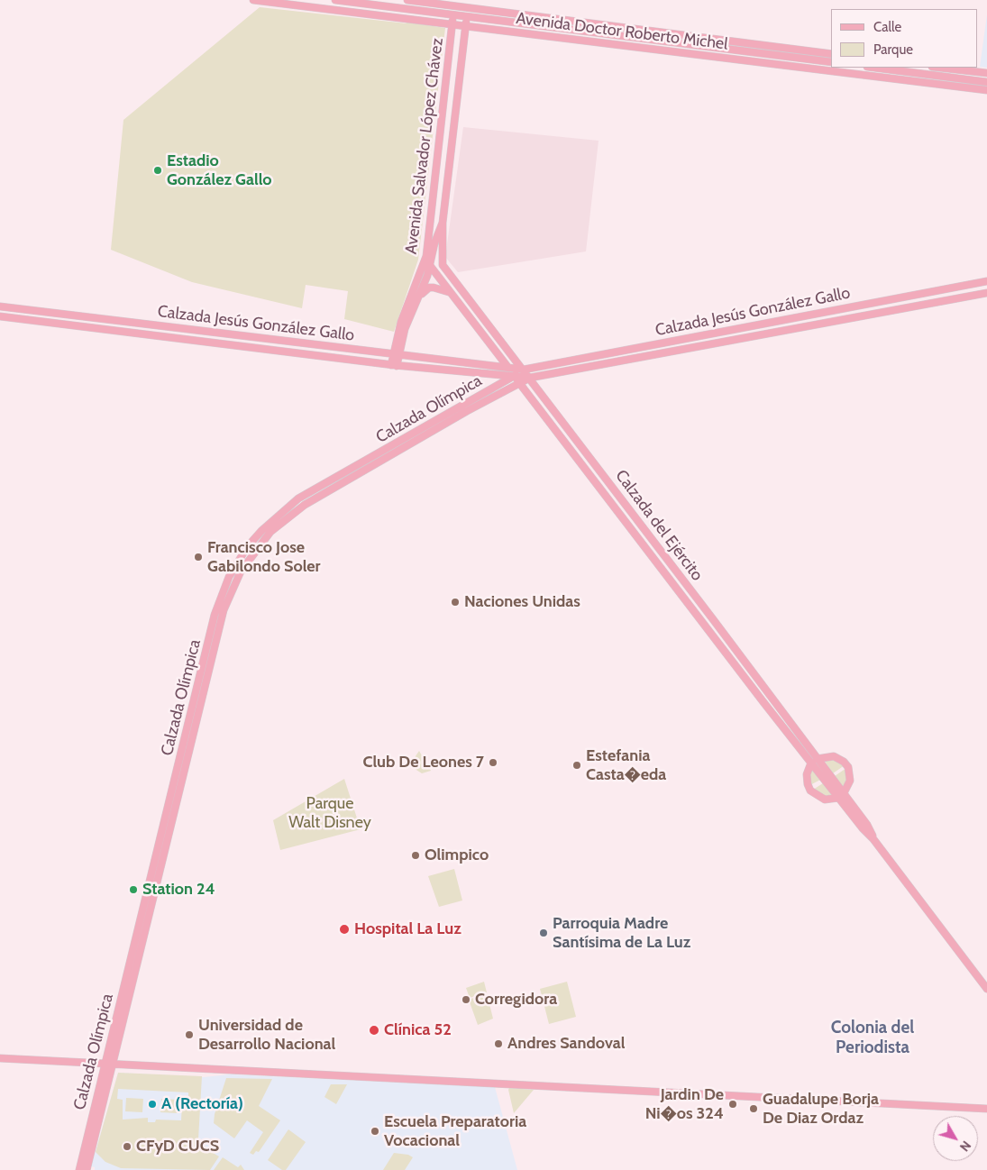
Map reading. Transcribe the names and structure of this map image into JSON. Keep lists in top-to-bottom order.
{
  "streets": {
    "main road": [
      "Avenida Doctor Roberto Michel",
      "Avenida Salvador López Chávez",
      "Calzada Jesús González Gallo",
      "Calzada Olímpica",
      "Calzada del Ejército"
    ]
  },
  "crossings": [
    ["Avenida Doctor Roberto Michel", "Avenida Salvador López Chávez"],
    ["Avenida Salvador López Chávez", "Calzada Jesús González Gallo"],
    ["Avenida Salvador López Chávez", "Calzada del Ejército"],
    ["Calzada Jesús González Gallo", "Calzada Olímpica"],
    ["Calzada Jesús González Gallo", "Calzada del Ejército"],
    ["Calzada Olímpica", "Calzada del Ejército"]
  ],
  "districts": ["Colonia del Periodista"],
  "parks": ["Parque Walt Disney"],
  "places": [
    "Estadio González Gallo",
    "Francisco Jose Gabilondo Soler",
    "Naciones Unidas",
    "Club De Leones 7",
    "Estefania Casta�eda",
    "Olimpico",
    "Station 24",
    "Hospital La Luz",
    "Parroquia Madre Santísima de La Luz",
    "Corregidora",
    "Clínica 52",
    "Universidad de Desarrollo Nacional",
    "Andres Sandoval",
    "A (Rectoría)",
    "Jardin De Ni�os 324",
    "Guadalupe Borja De Diaz Ordaz",
    "Escuela Preparatoria Vocacional",
    "CFyD CUCS"
  ],
  "legend": ["Calle", "Parque"],
  "north": "bottom right"
}
